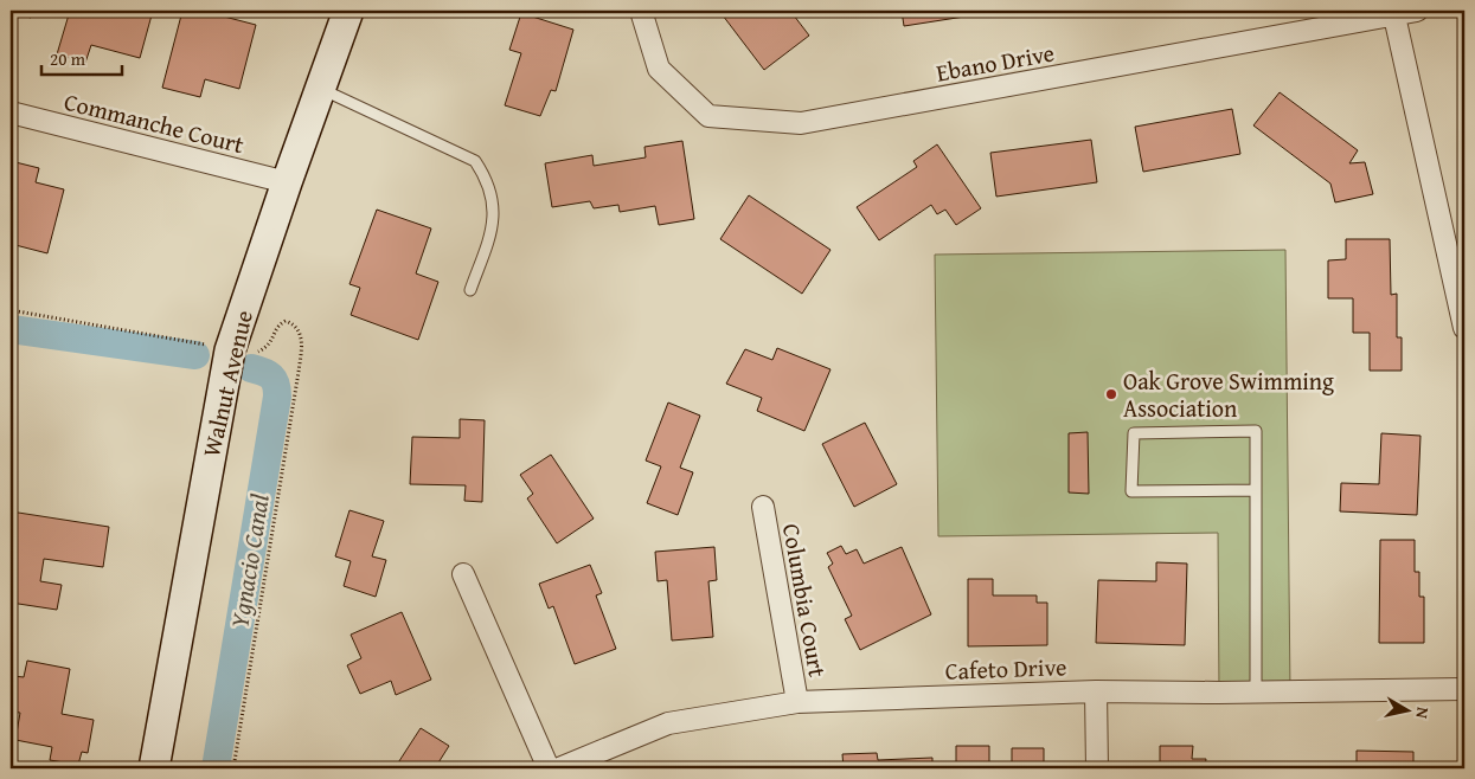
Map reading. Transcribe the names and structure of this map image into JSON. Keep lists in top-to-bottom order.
{
  "streets": {
    "street": [
      "Ebano Drive",
      "Commanche Court",
      "Walnut Avenue",
      "Columbia Court",
      "Cafeto Drive"
    ]
  },
  "crossings": [
    ["Commanche Court", "Walnut Avenue"],
    ["Columbia Court", "Cafeto Drive"]
  ],
  "water": ["Ygnacio Canal"],
  "places": ["Oak Grove Swimming Association"],
  "scale_bar": "20 m",
  "north": "right"
}
